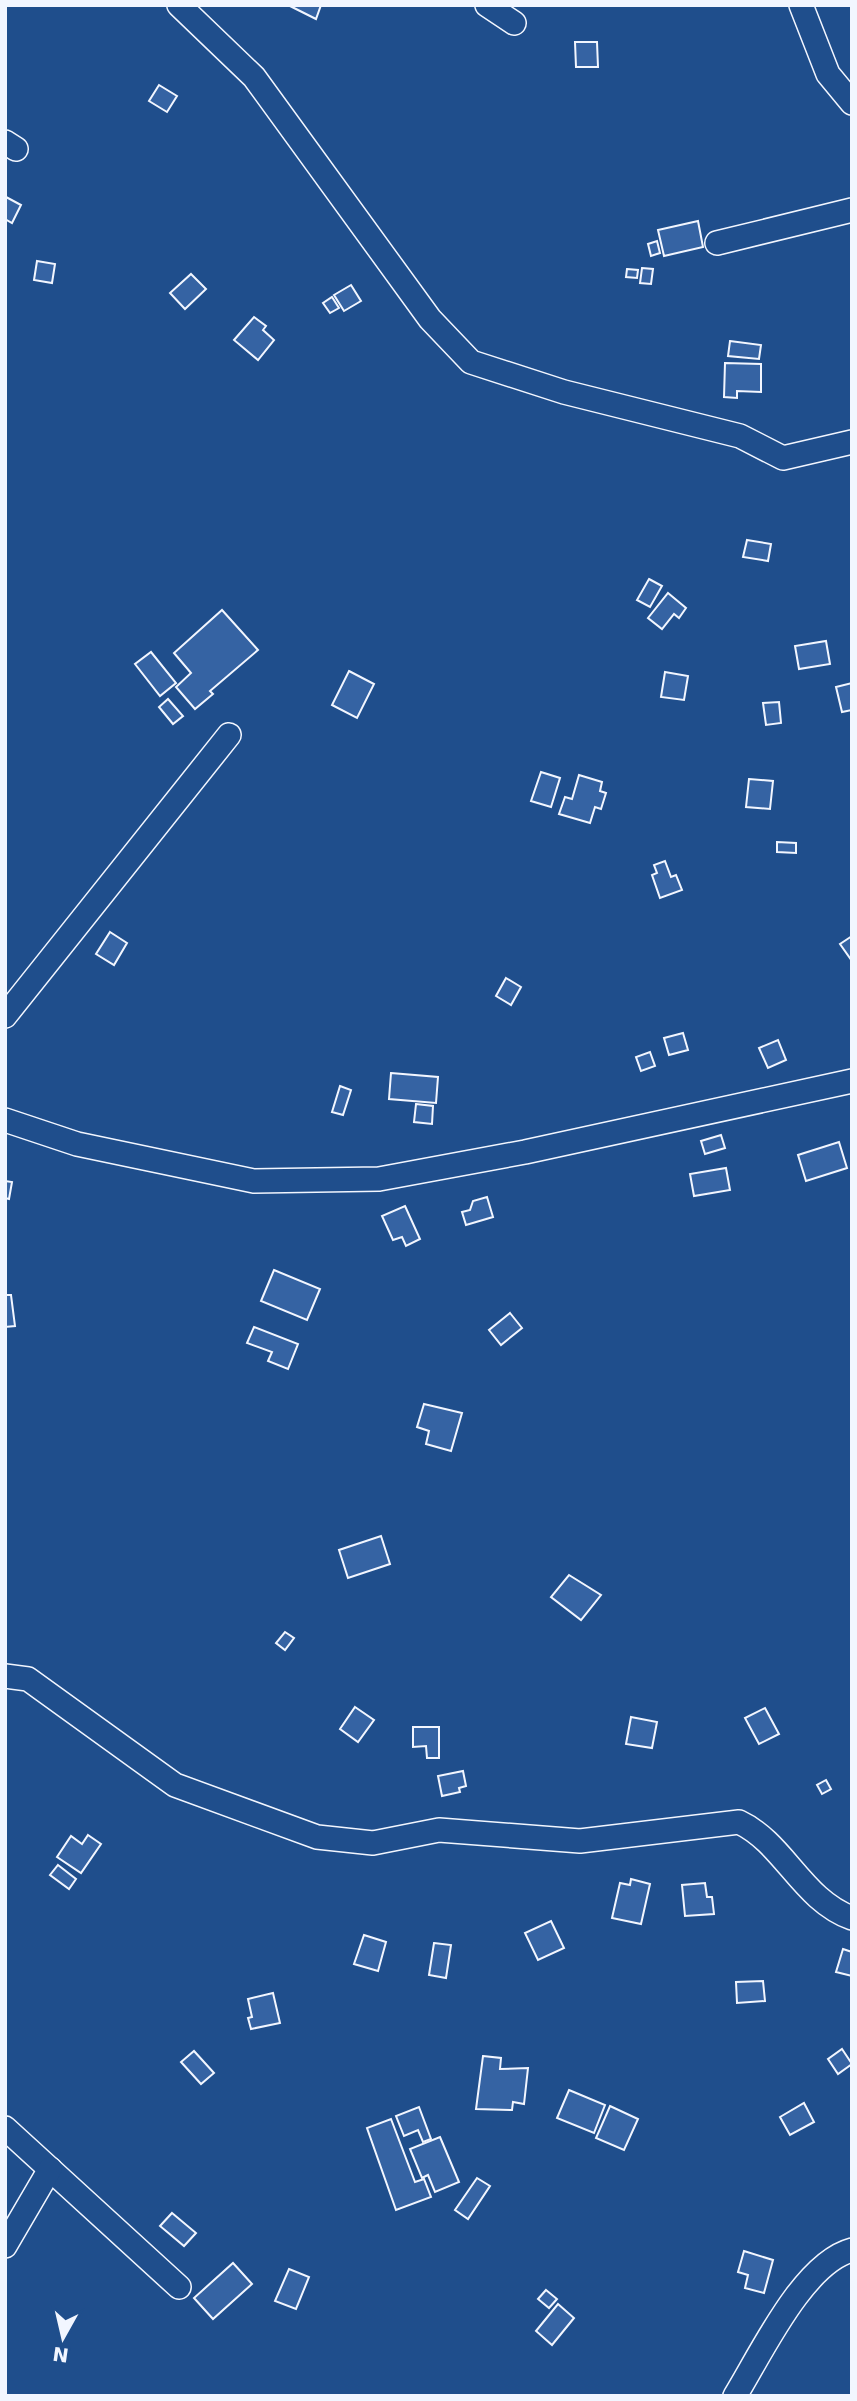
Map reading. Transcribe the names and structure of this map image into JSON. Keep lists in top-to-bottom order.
{
  "north": "bottom"
}
